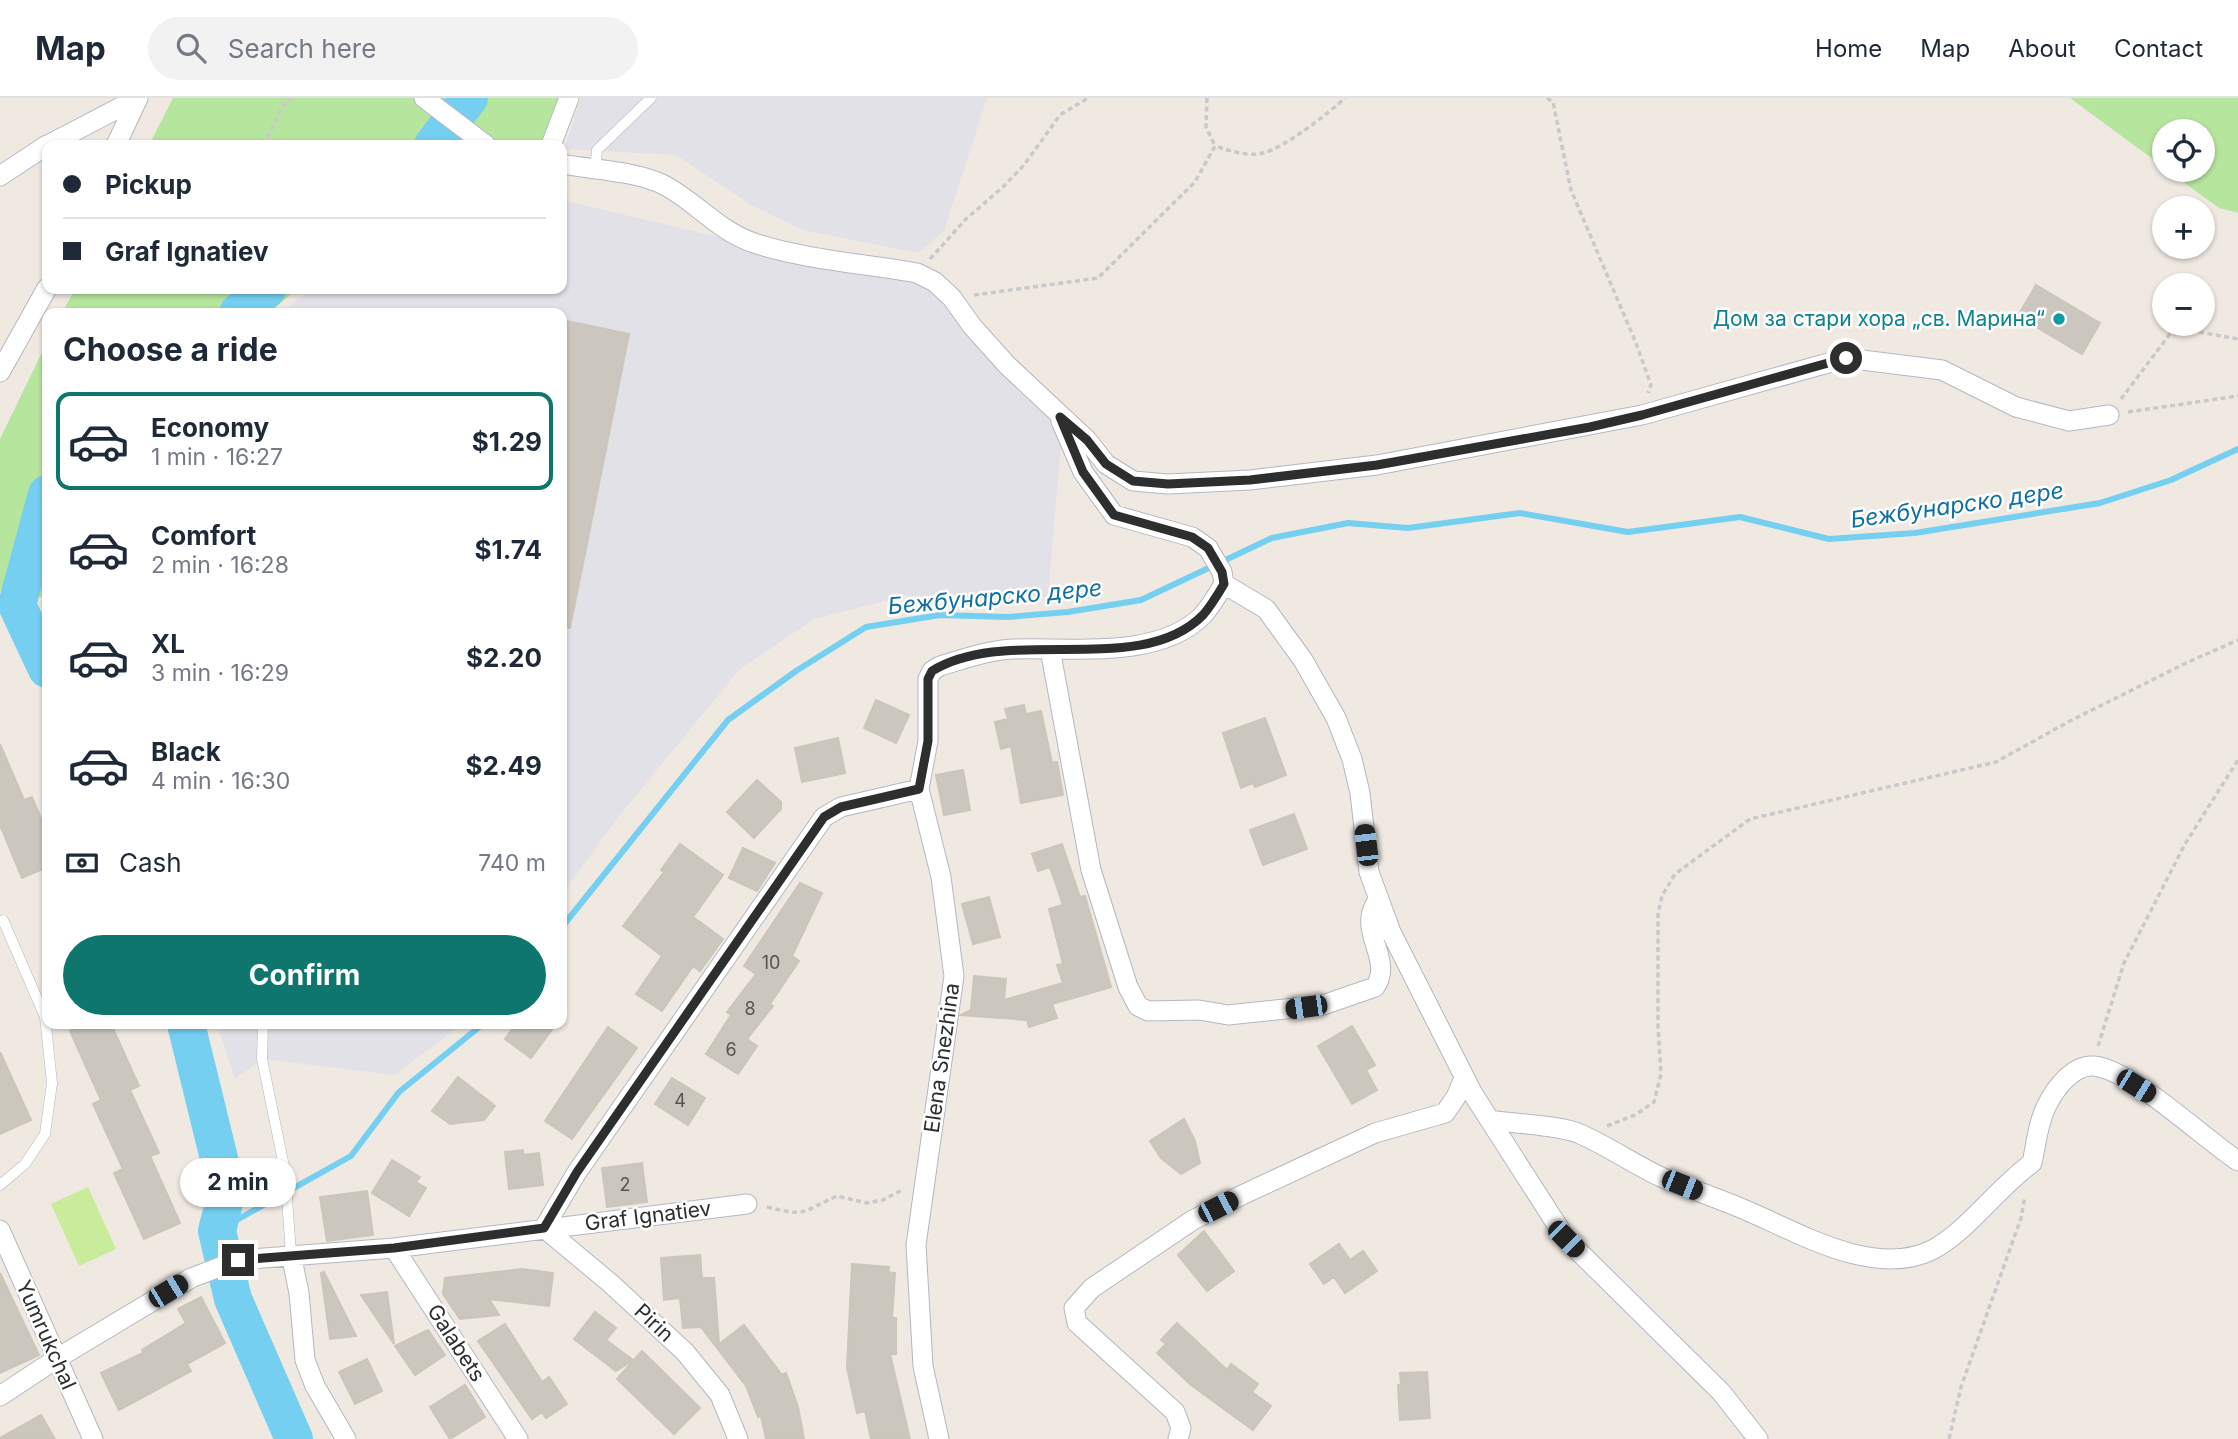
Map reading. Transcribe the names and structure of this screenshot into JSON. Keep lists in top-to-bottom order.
{
  "streets": {
    "street": [
      "Elena Snezhina",
      "Graf Ignatiev",
      "Pirin",
      "Yumrukchal",
      "Galabets"
    ]
  },
  "crossings": [
    ["Graf Ignatiev", "Pirin"],
    ["Graf Ignatiev", "Yumrukchal"],
    ["Graf Ignatiev", "Galabets"]
  ],
  "water": ["Бежбунарско дере"],
  "places": ["Дом за стари хора „св. Марина“"],
  "house_numbers": [
    "10",
    "8",
    "6",
    "4",
    "2"
  ],
  "page": {
    "header": "Map",
    "search": "Search here",
    "nav": [
      "Home",
      "Map",
      "About",
      "Contact"
    ],
    "map_buttons": ["+", "−"],
    "banner": ["Pickup", "Graf Ignatiev"],
    "heading": "Choose a ride",
    "list": [
      {
        "name": "Economy",
        "note": "1 min · 16:27",
        "value": "$1.29"
      },
      {
        "name": "Comfort",
        "note": "2 min · 16:28",
        "value": "$1.74"
      },
      {
        "name": "XL",
        "note": "3 min · 16:29",
        "value": "$2.20"
      },
      {
        "name": "Black",
        "note": "4 min · 16:30",
        "value": "$2.49"
      }
    ],
    "pay": ["Cash", "740 m"],
    "buttons": "Confirm",
    "bubble": "2 min"
  }
}
